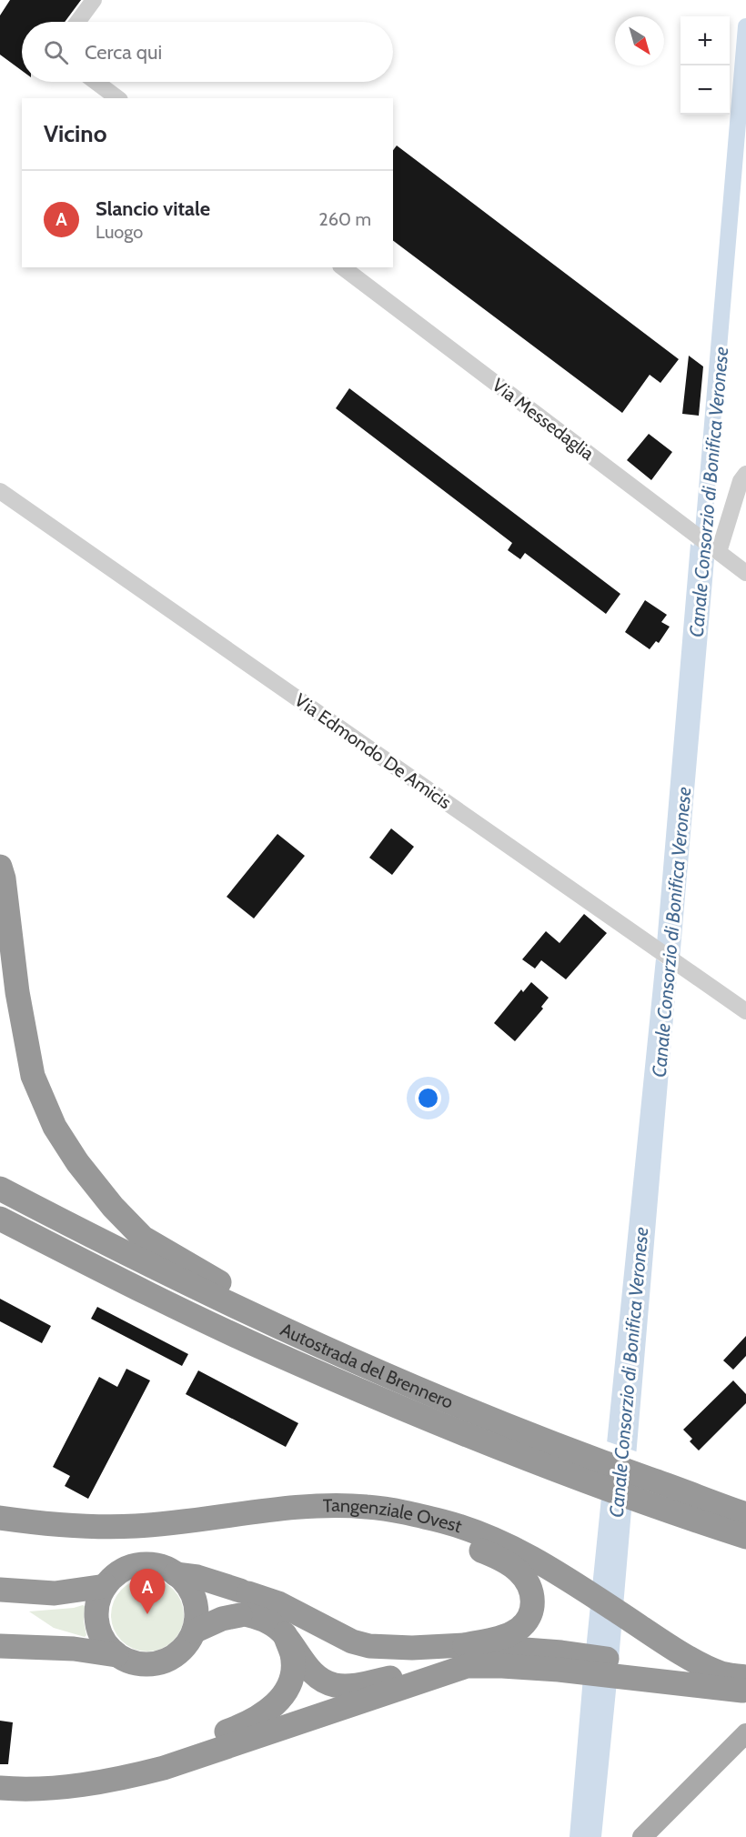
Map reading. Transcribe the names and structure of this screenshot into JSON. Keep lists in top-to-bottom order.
{
  "streets": {
    "highway": ["Autostrada del Brennero", "Tangenziale Ovest"],
    "street": ["Via Messedaglia", "Via Edmondo De Amicis"]
  },
  "water": ["Canale Consorzio di Bonifica Veronese"],
  "north": "bottom right",
  "page": {
    "map_buttons": ["+", "−"],
    "search": "Cerca qui",
    "heading": "Vicino",
    "list": [
      {
        "mark": "A",
        "name": "Slancio vitale",
        "note": "Luogo",
        "value": "260 m"
      }
    ],
    "pins": "A"
  }
}
